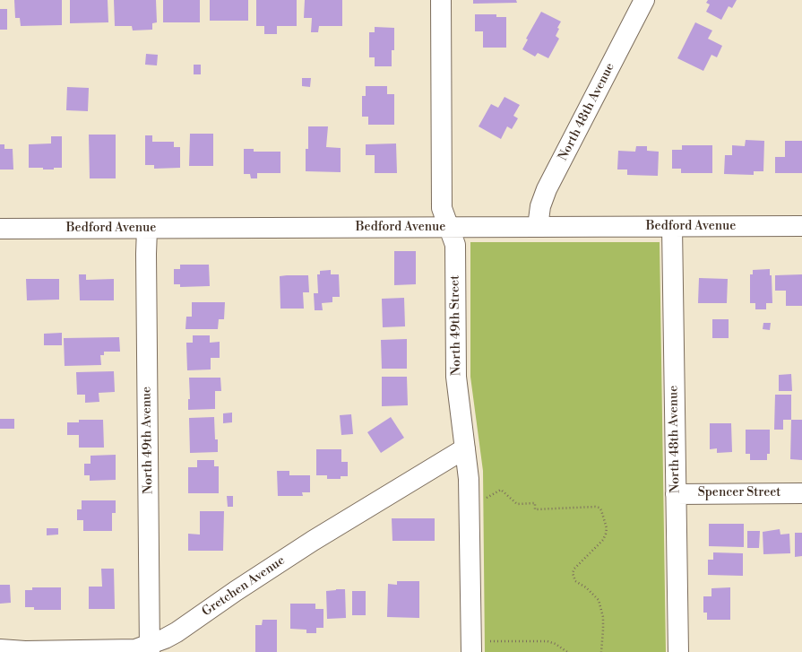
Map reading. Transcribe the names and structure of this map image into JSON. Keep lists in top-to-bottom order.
{
  "streets": {
    "street": [
      "North 48th Avenue",
      "Bedford Avenue",
      "North 49th Street",
      "North 49th Avenue",
      "Spencer Street",
      "Gretchen Avenue"
    ]
  },
  "crossings": [
    ["North 48th Avenue", "Bedford Avenue"],
    ["North 48th Avenue", "Spencer Street"],
    ["Bedford Avenue", "North 49th Street"],
    ["Bedford Avenue", "North 49th Avenue"],
    ["North 49th Street", "Gretchen Avenue"],
    ["North 49th Avenue", "Gretchen Avenue"]
  ]
}
